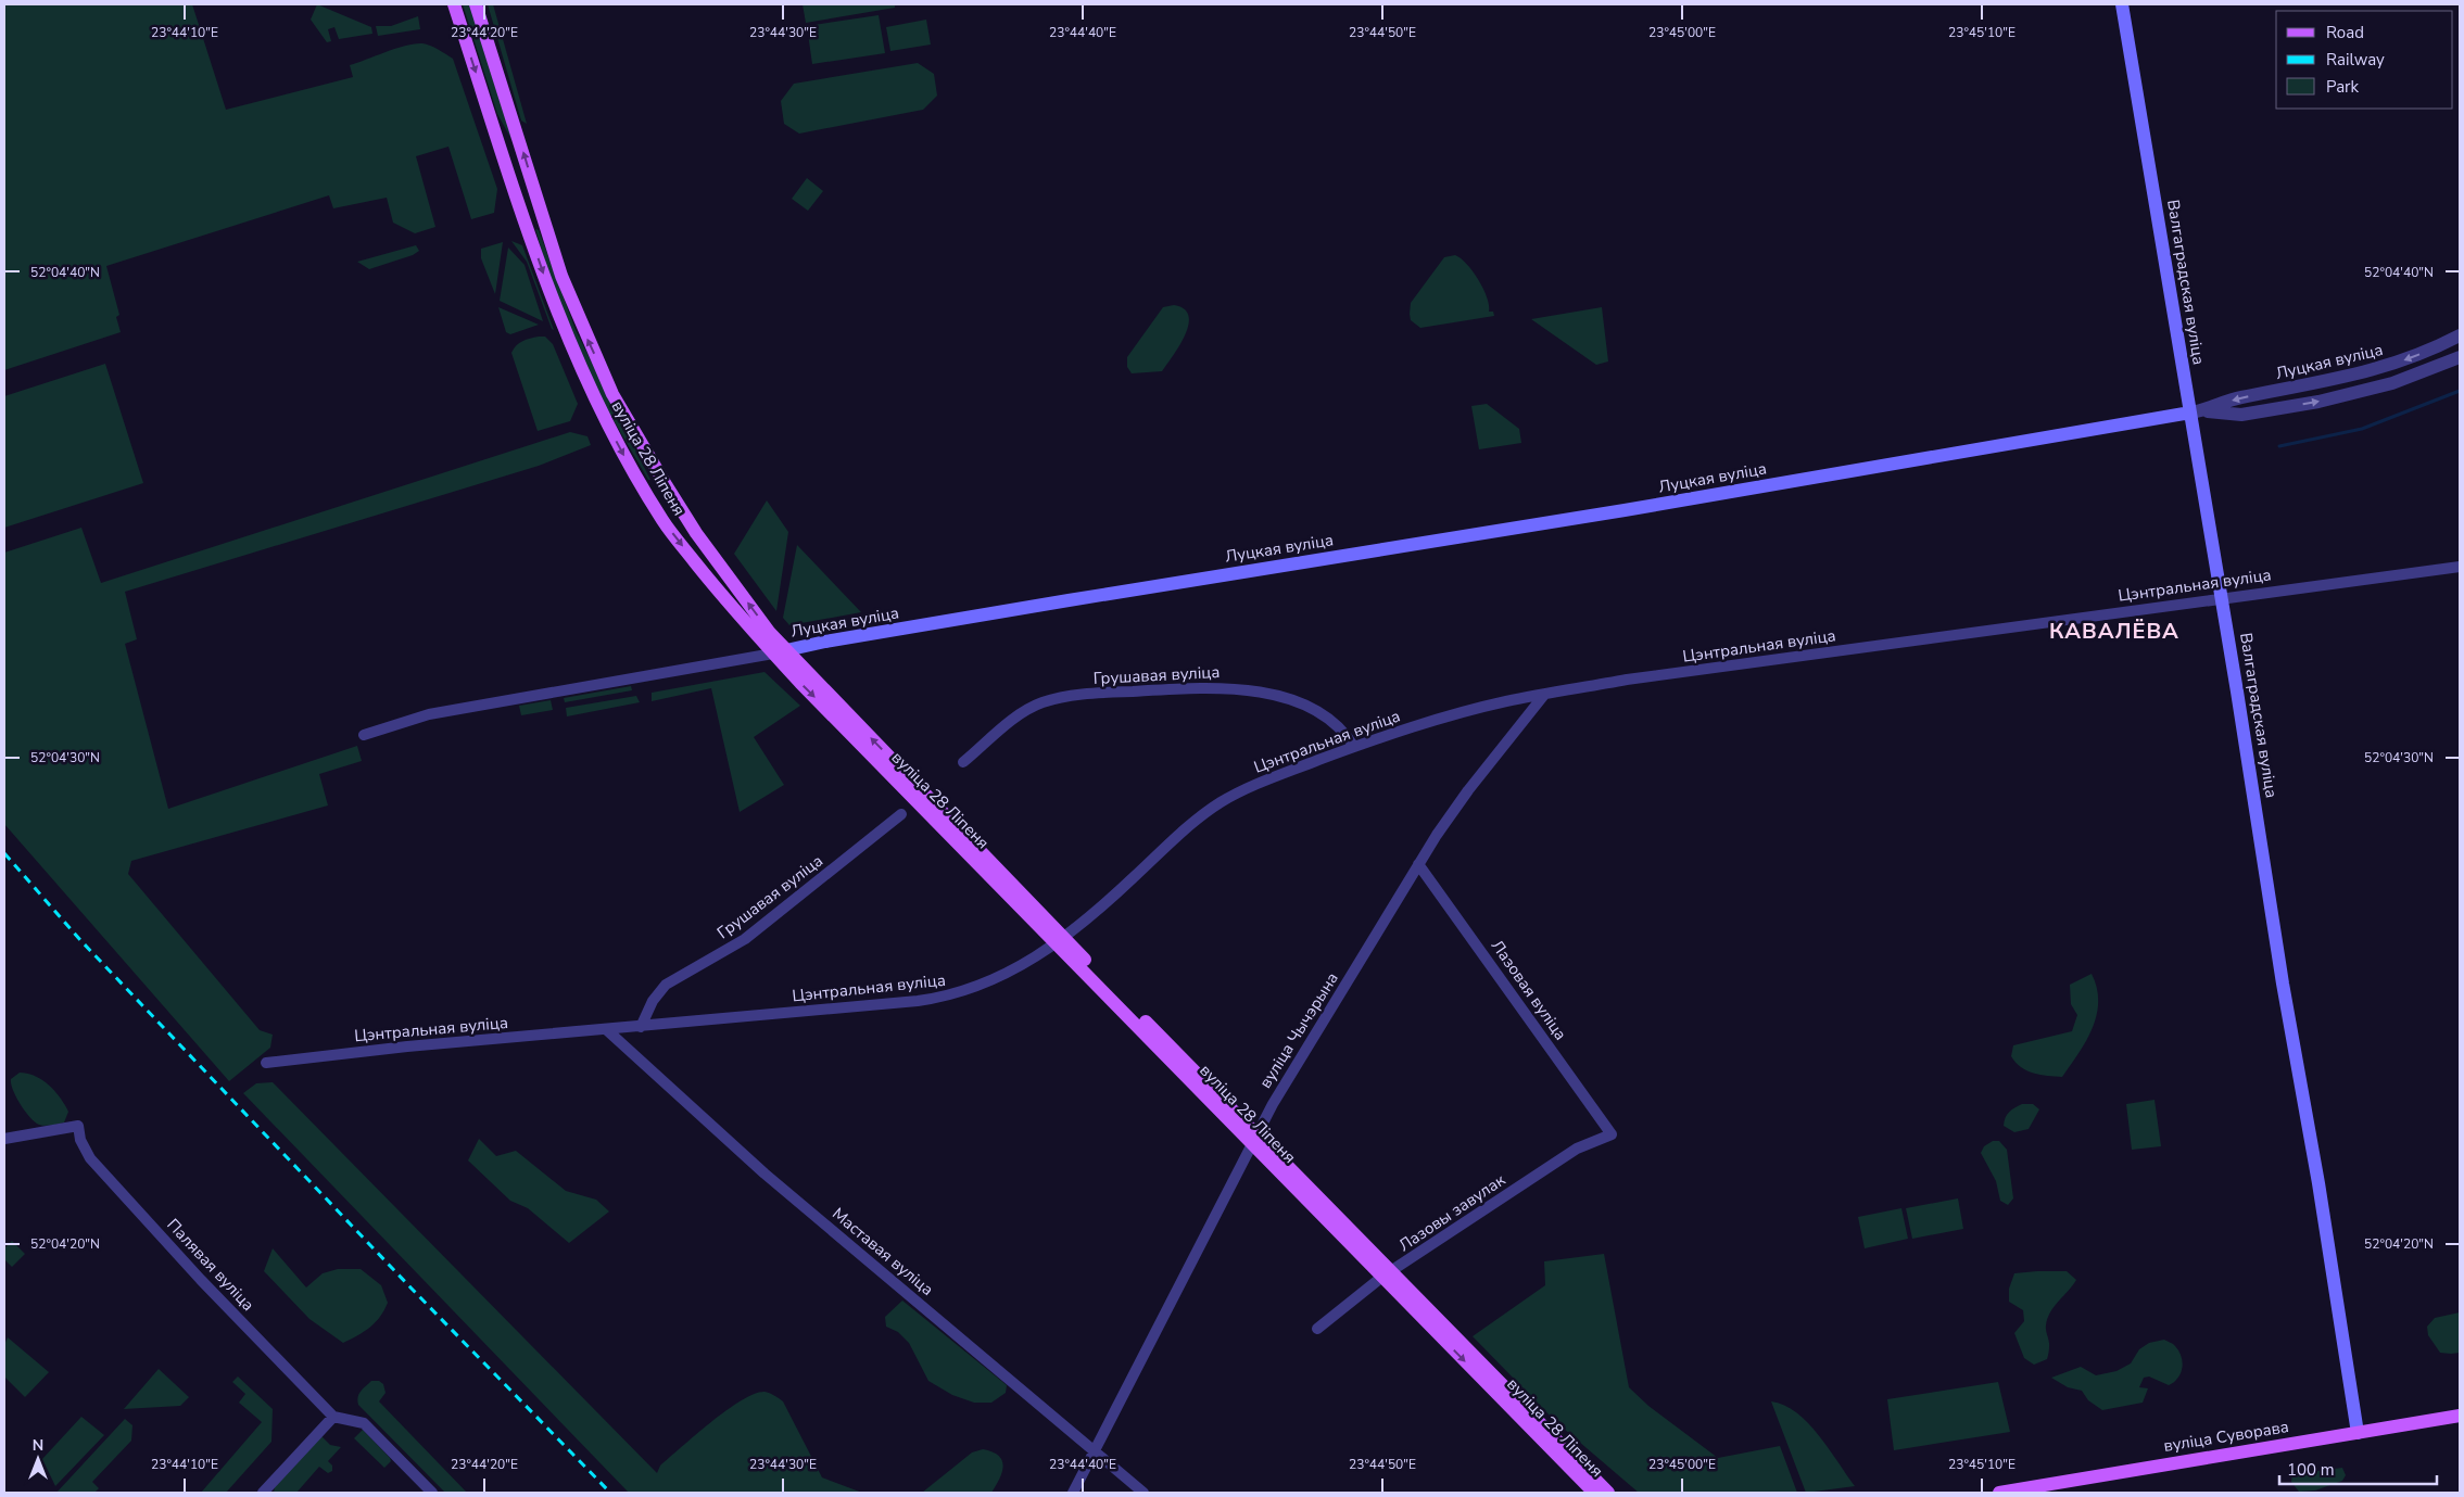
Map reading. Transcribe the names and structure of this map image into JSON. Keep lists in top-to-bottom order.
{
  "streets": {
    "main road": [
      "Валгаградская вуліца",
      "Луцкая вуліца",
      "вуліца 28 Ліпеня",
      "вуліца Суворава"
    ],
    "street": [
      "Цэнтральная вуліца",
      "Грушавая вуліца",
      "Лазовая вуліца",
      "вуліца Чычэрына",
      "Лазовы завулак",
      "Маставая вуліца",
      "Палявая вуліца"
    ]
  },
  "crossings": [
    ["Валгаградская вуліца", "Луцкая вуліца"],
    ["Валгаградская вуліца", "Цэнтральная вуліца"],
    ["Валгаградская вуліца", "вуліца Суворава"],
    ["Луцкая вуліца", "вуліца 28 Ліпеня"],
    ["вуліца 28 Ліпеня", "Цэнтральная вуліца"],
    ["вуліца 28 Ліпеня", "вуліца Чычэрына"],
    ["вуліца 28 Ліпеня", "Лазовы завулак"],
    ["Цэнтральная вуліца", "Грушавая вуліца"],
    ["Цэнтральная вуліца", "вуліца Чычэрына"],
    ["Цэнтральная вуліца", "Маставая вуліца"],
    ["Лазовая вуліца", "вуліца Чычэрына"],
    ["Лазовая вуліца", "Лазовы завулак"],
    ["вуліца Чычэрына", "Маставая вуліца"]
  ],
  "districts": ["КАВАЛЁВА"],
  "legend": ["Road", "Railway", "Park"],
  "scale_bar": "100 m",
  "north": "top",
  "coordinates": [
    "23°44'10\"E",
    "23°44'20\"E",
    "23°44'30\"E",
    "23°44'40\"E",
    "23°44'50\"E",
    "23°45'00\"E",
    "23°45'10\"E",
    "52°04'40\"N",
    "52°04'30\"N",
    "52°04'20\"N"
  ]
}
